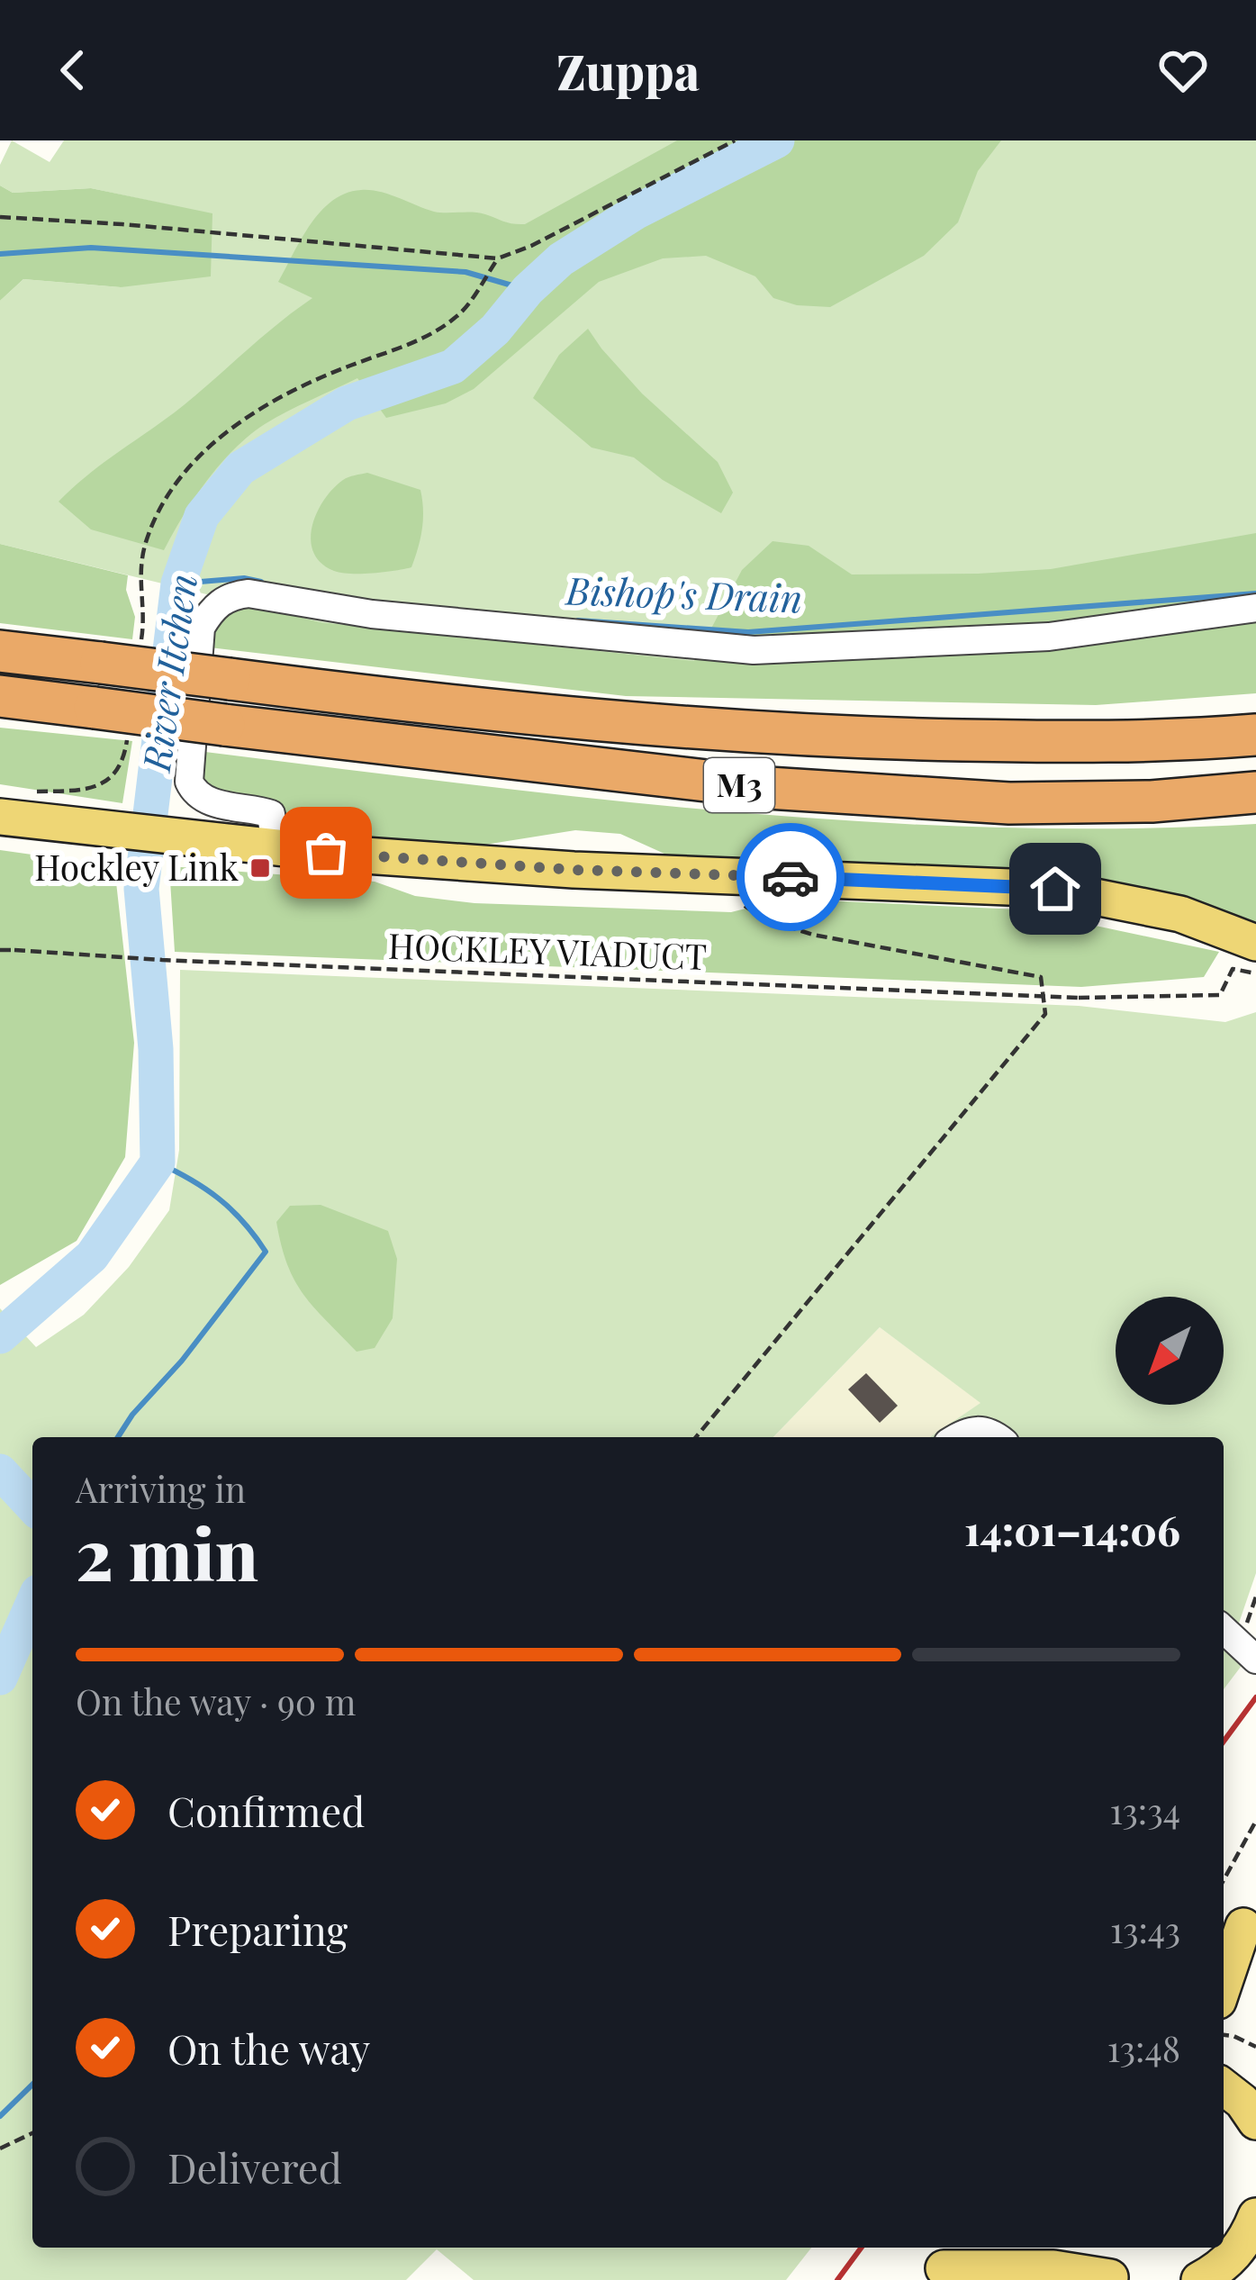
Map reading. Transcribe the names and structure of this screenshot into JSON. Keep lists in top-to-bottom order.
{
  "streets": {
    "highway": ["M3"],
    "path": ["HOCKLEY VIADUCT"]
  },
  "water": ["Bishop's Drain", "River Itchen"],
  "places": {
    "transit": ["Hockley Link"]
  },
  "north": "bottom left",
  "page": {
    "header": "Zuppa",
    "heading": ["2 min", "Arriving in", "14:01–14:06"],
    "bar": "On the way · 90 m",
    "list": [
      ["Confirmed", "13:34"],
      ["Preparing", "13:43"],
      ["On the way", "13:48"],
      "Delivered"
    ]
  }
}
